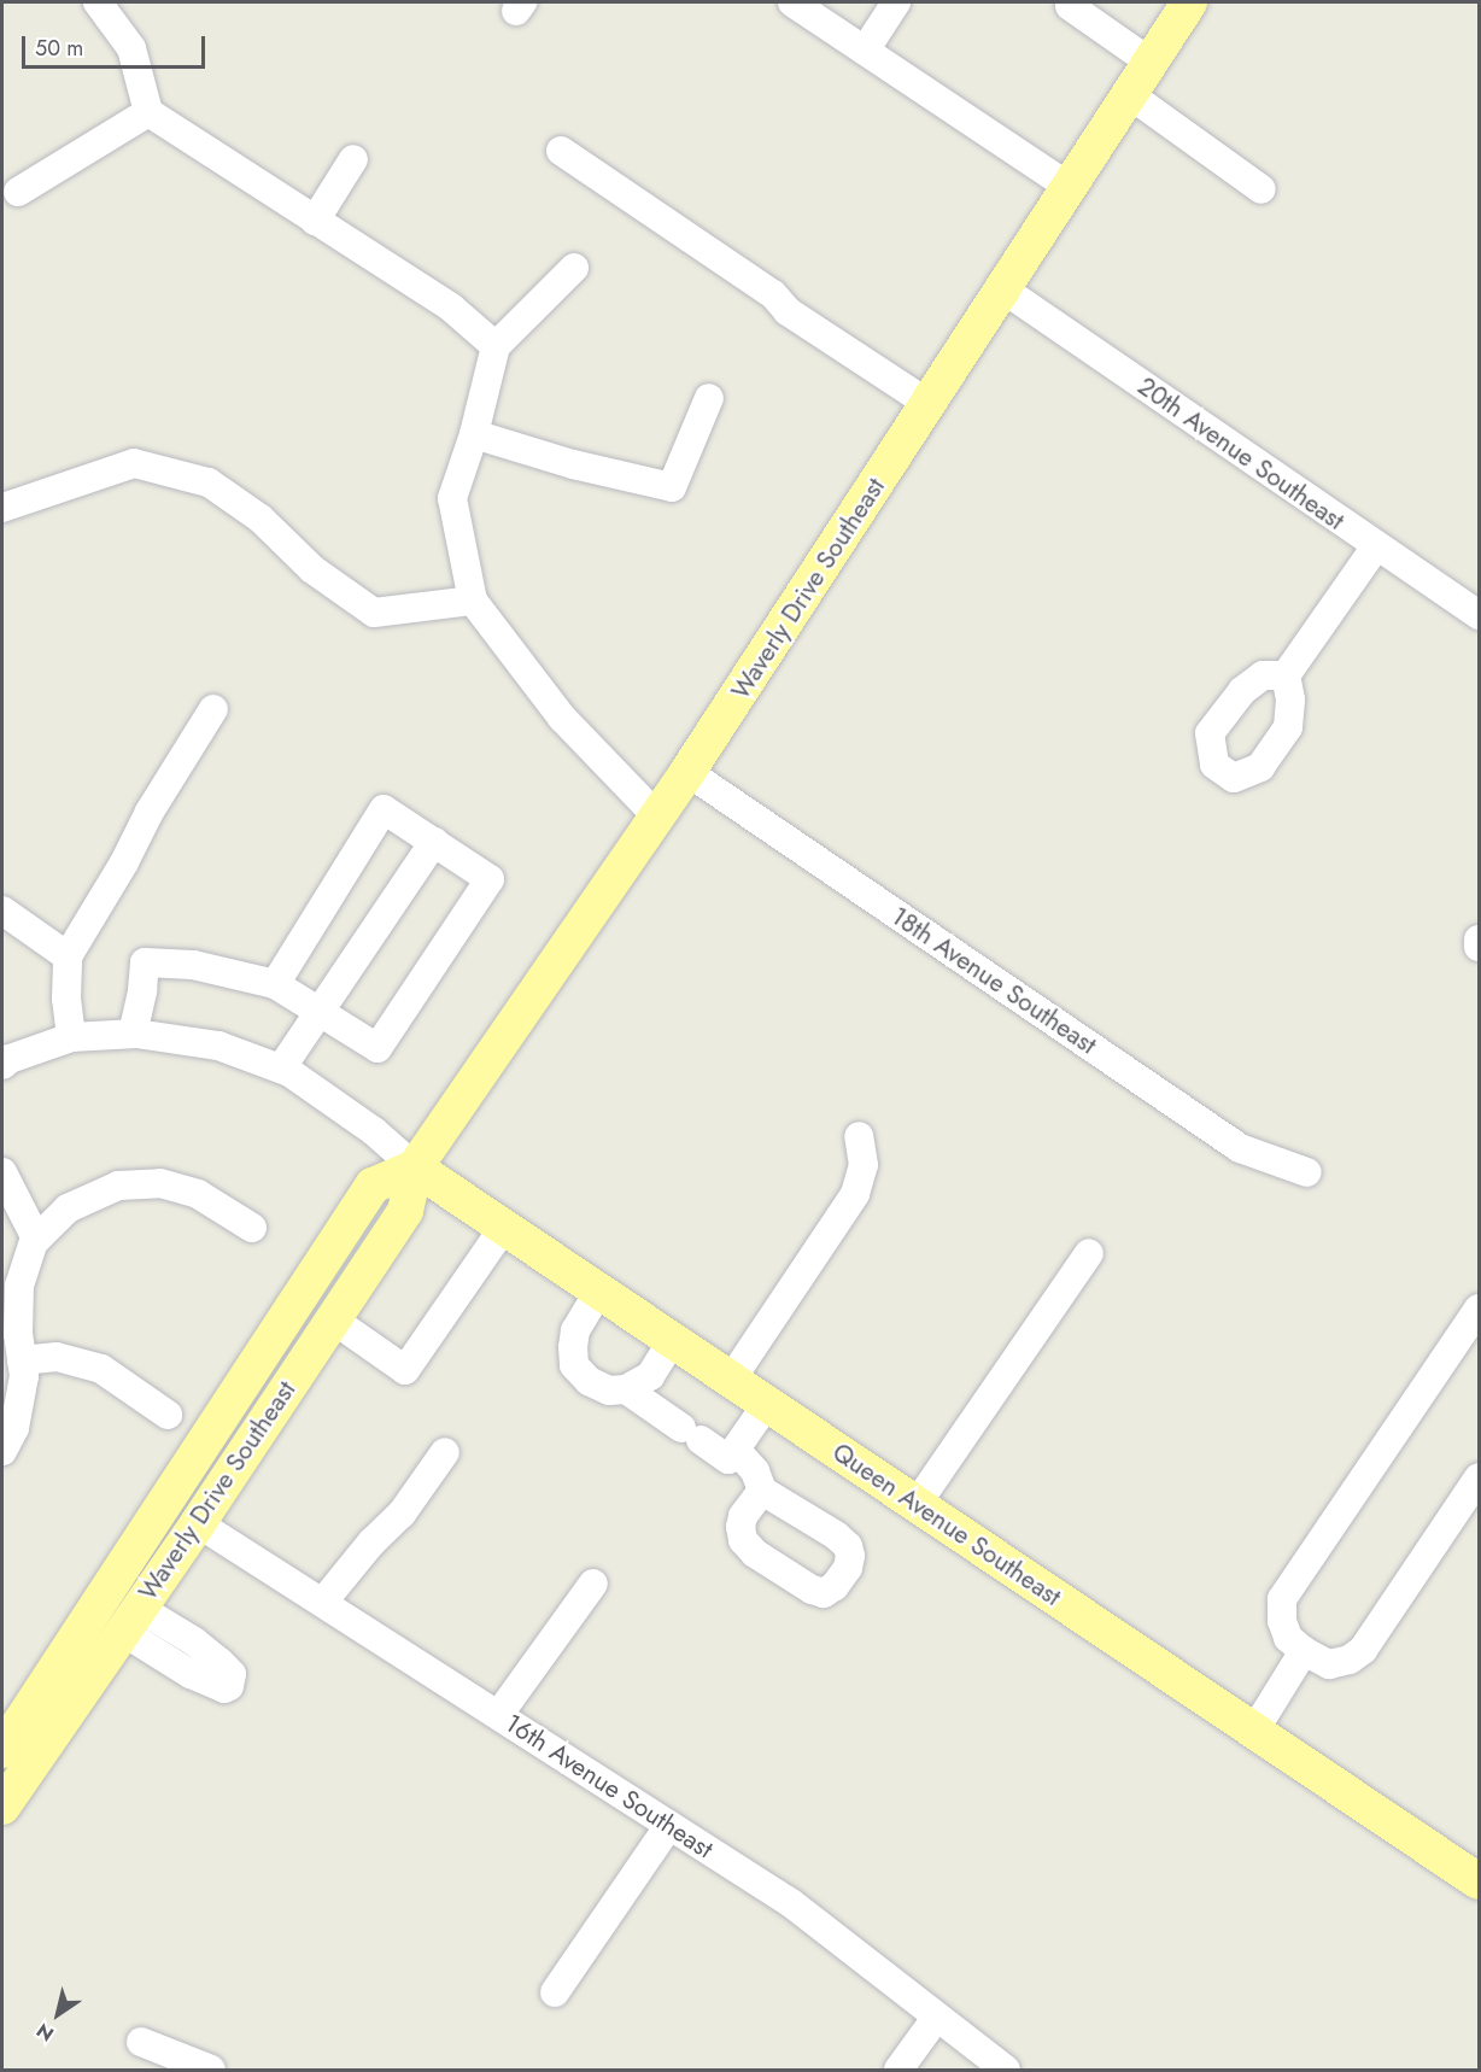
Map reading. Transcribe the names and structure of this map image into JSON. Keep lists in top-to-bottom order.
{
  "streets": {
    "main road": ["Waverly Drive Southeast", "Queen Avenue Southeast"],
    "street": ["20th Avenue Southeast", "18th Avenue Southeast", "16th Avenue Southeast"]
  },
  "crossings": [
    ["20th Avenue Southeast", "Waverly Drive Southeast"],
    ["Waverly Drive Southeast", "18th Avenue Southeast"],
    ["Waverly Drive Southeast", "Queen Avenue Southeast"],
    ["Waverly Drive Southeast", "16th Avenue Southeast"]
  ],
  "scale_bar": "50 m",
  "north": "bottom left"
}
